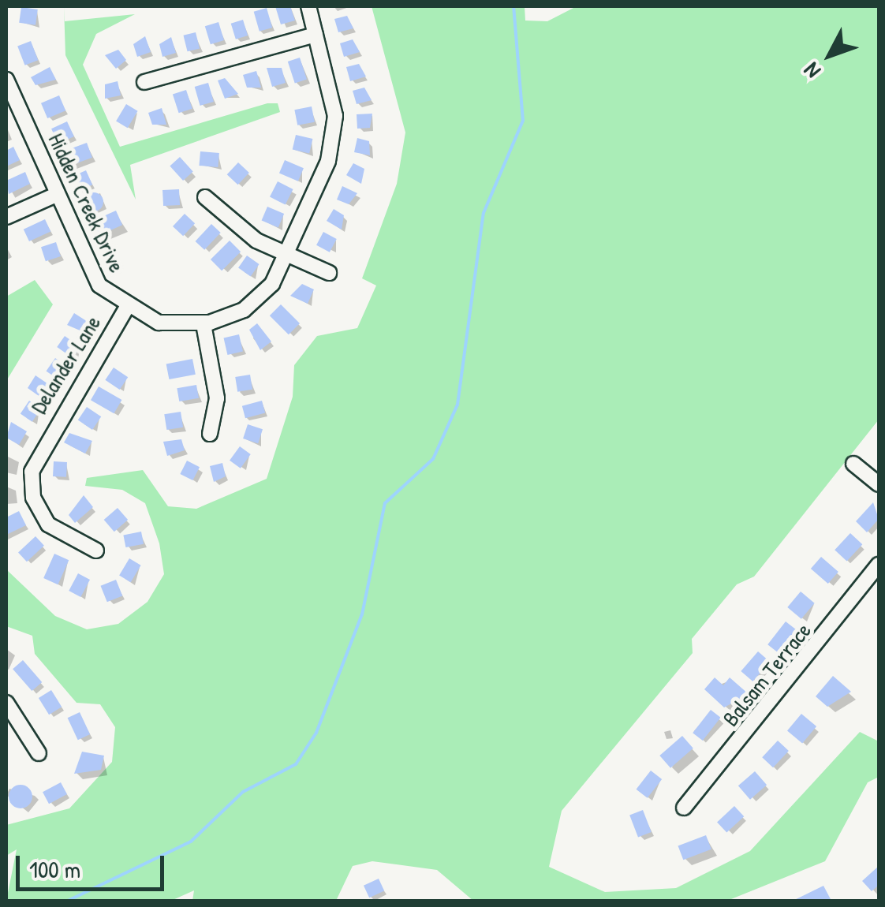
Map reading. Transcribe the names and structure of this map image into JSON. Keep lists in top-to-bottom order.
{
  "streets": {
    "street": ["Hidden Creek Drive", "Delander Lane", "Balsam Terrace"]
  },
  "crossings": [
    ["Hidden Creek Drive", "Delander Lane"]
  ],
  "scale_bar": "100 m",
  "north": "bottom left"
}
